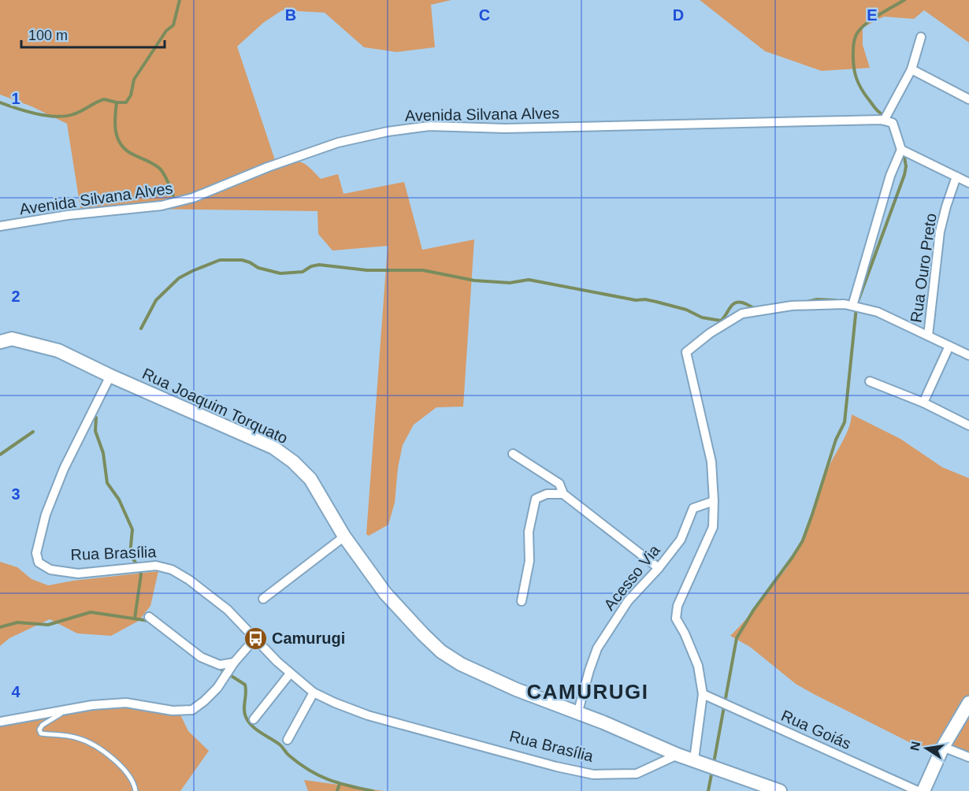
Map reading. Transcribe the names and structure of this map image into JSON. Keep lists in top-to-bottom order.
{
  "streets": {
    "street": [
      "Avenida Silvana Alves",
      "Rua Ouro Preto",
      "Rua Joaquim Torquato",
      "Rua Brasília",
      "Acesso Via",
      "Rua Goiás"
    ]
  },
  "crossings": [
    ["Rua Joaquim Torquato", "Rua Brasília"],
    ["Rua Joaquim Torquato", "Acesso Via"]
  ],
  "districts": ["CAMURUGI"],
  "places": {
    "bus stop": ["Camurugi"]
  },
  "scale_bar": "100 m",
  "north": "left",
  "grid": {
    "columns": [
      "B",
      "C",
      "D",
      "E"
    ],
    "rows": [
      "1",
      "2",
      "3",
      "4"
    ]
  }
}
